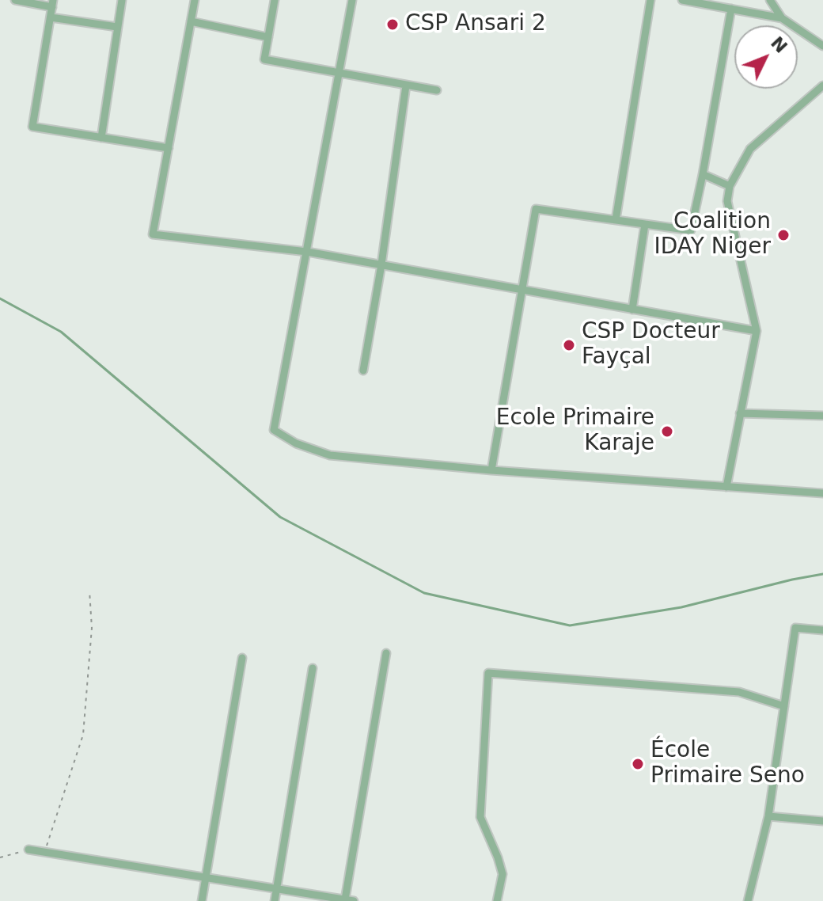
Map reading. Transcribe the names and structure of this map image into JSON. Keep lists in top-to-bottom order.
{
  "places": [
    "CSP Ansari 2",
    "Coalition IDAY Niger",
    "CSP Docteur Fayçal",
    "Ecole Primaire Karaje",
    "École Primaire Seno"
  ],
  "north": "top right"
}
